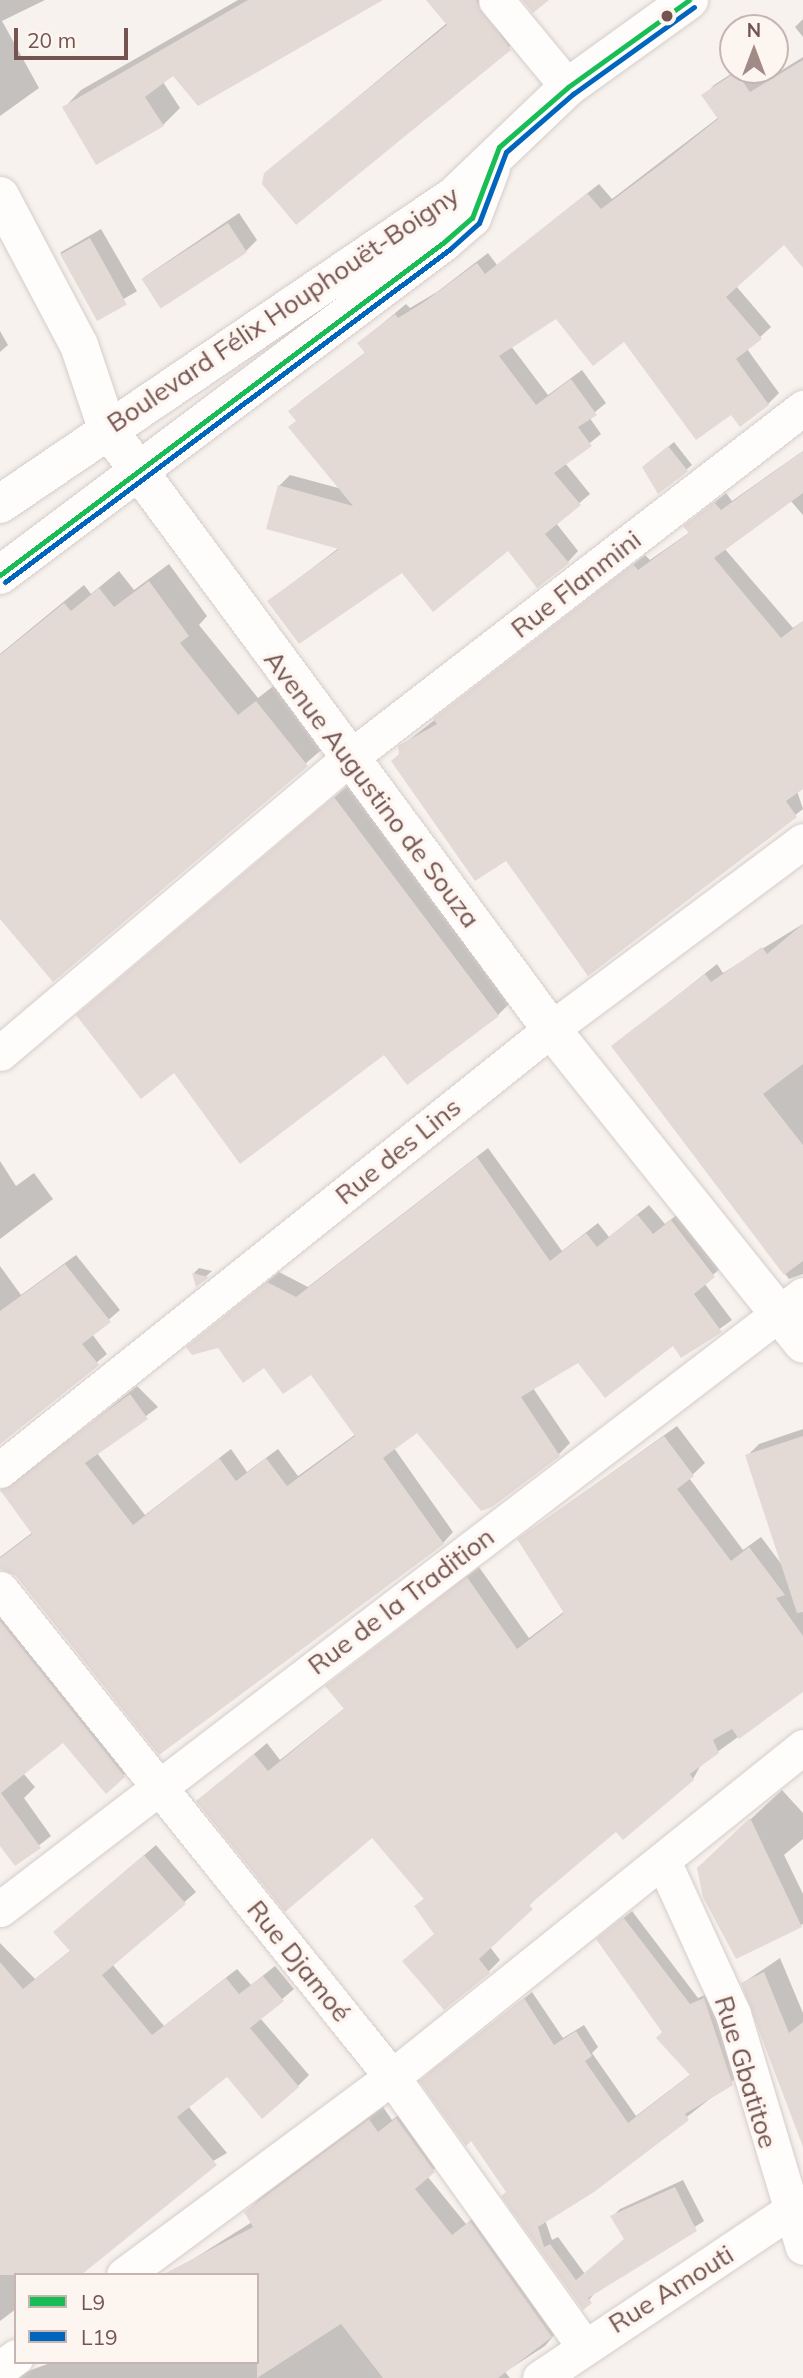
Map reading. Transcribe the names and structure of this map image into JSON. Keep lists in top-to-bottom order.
{
  "streets": {
    "street": [
      "Boulevard Félix Houphouët-Boigny",
      "Rue Flanmini",
      "Avenue Augustino de Souza",
      "Rue des Lins",
      "Rue de la Tradition",
      "Rue Djamoé",
      "Rue Gbatitoe",
      "Rue Amouti"
    ]
  },
  "crossings": [
    ["Boulevard Félix Houphouët-Boigny", "Avenue Augustino de Souza"],
    ["Rue Flanmini", "Avenue Augustino de Souza"],
    ["Avenue Augustino de Souza", "Rue des Lins"],
    ["Avenue Augustino de Souza", "Rue de la Tradition"],
    ["Rue de la Tradition", "Rue Djamoé"],
    ["Rue Djamoé", "Rue Amouti"],
    ["Rue Gbatitoe", "Rue Amouti"]
  ],
  "lines": ["transit line L9", "transit line L19"],
  "legend": ["L9", "L19"],
  "scale_bar": "20 m",
  "north": "top"
}
